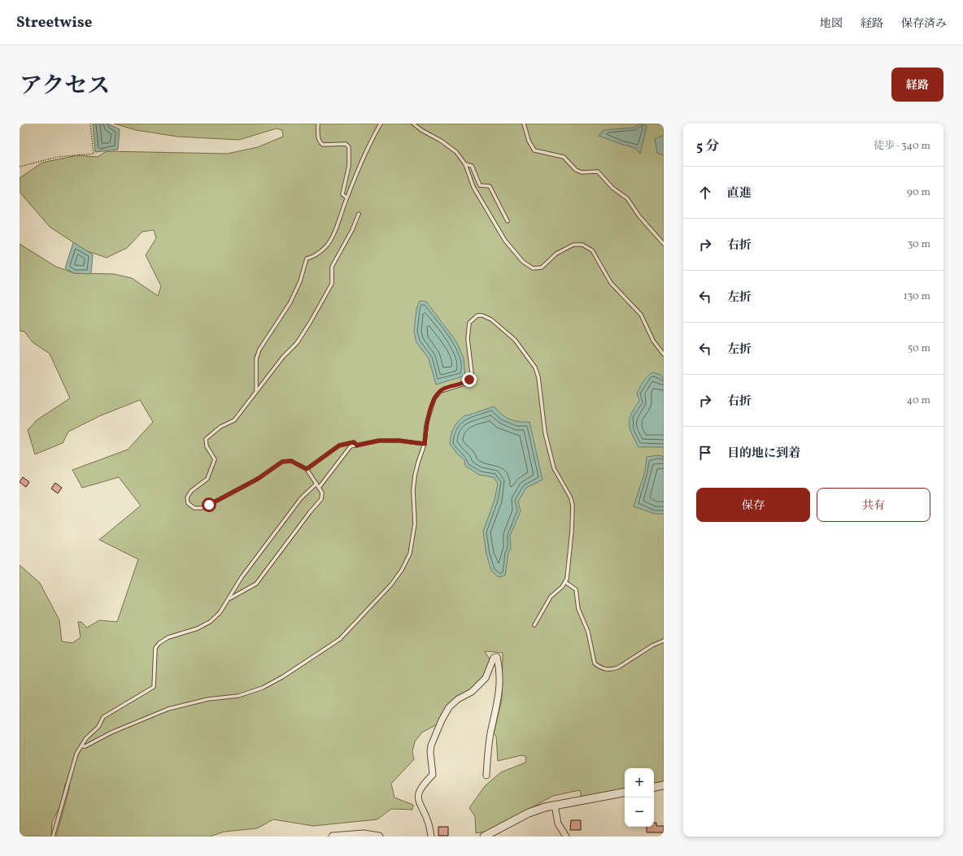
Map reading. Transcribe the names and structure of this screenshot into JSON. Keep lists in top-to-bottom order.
{
  "page": {
    "header": "Streetwise",
    "nav": ["地図", "経路", "保存済み"],
    "title": "アクセス",
    "buttons": [
      "経路",
      ["保存", "共有"]
    ],
    "heading": ["5 分", "徒歩 · 340 m"],
    "list": [
      ["直進", "90 m"],
      ["右折", "30 m"],
      ["左折", "130 m"],
      ["左折", "50 m"],
      ["右折", "40 m"],
      "目的地に到着"
    ],
    "map_buttons": ["+", "−"]
  }
}
